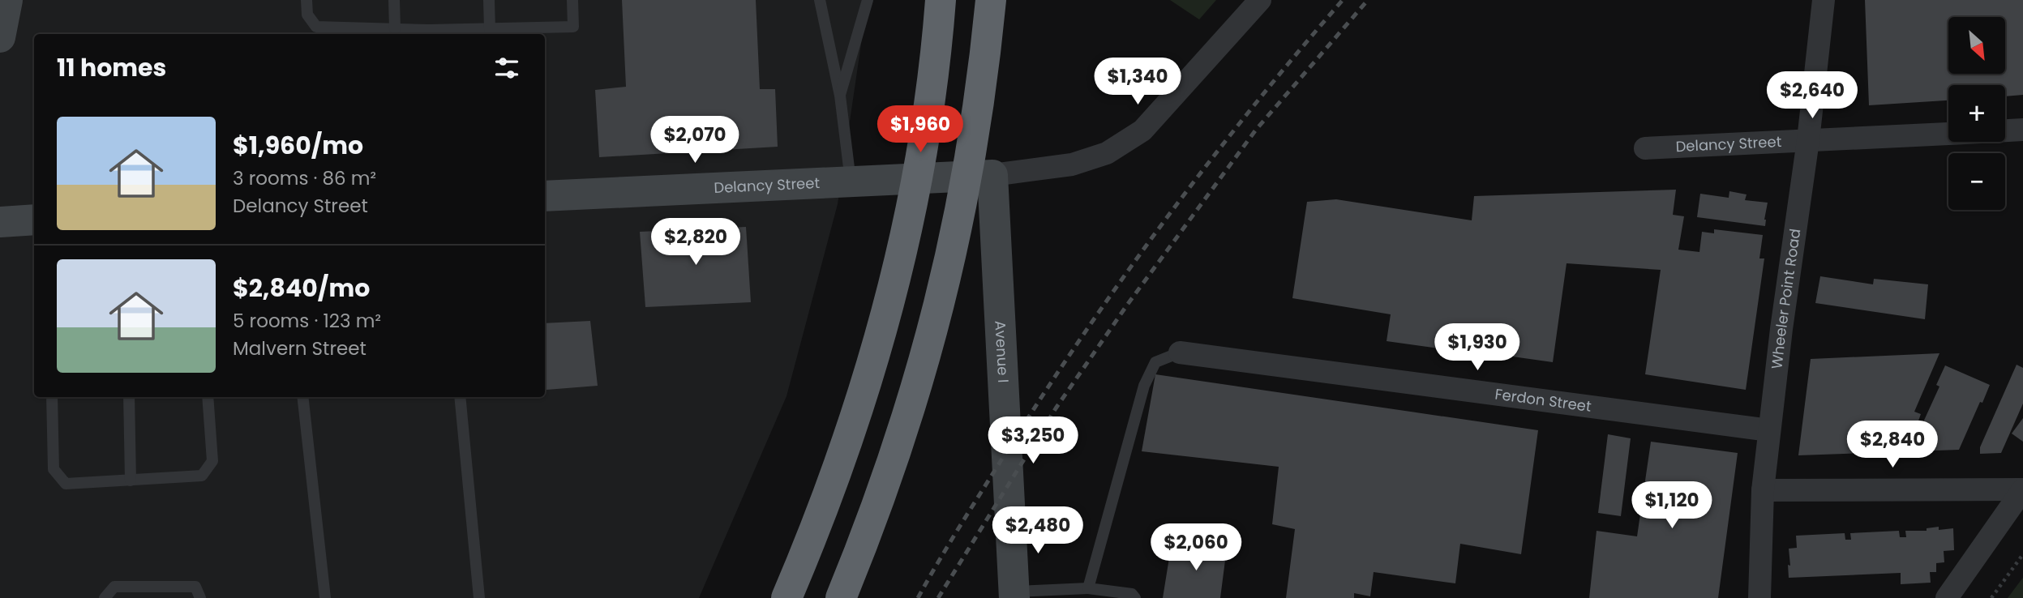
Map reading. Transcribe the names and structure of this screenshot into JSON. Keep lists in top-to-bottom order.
{
  "streets": {
    "street": [
      "Delancy Street",
      "Wheeler Point Road",
      "Avenue I",
      "Ferdon Street"
    ]
  },
  "crossings": [
    ["Delancy Street", "Wheeler Point Road"],
    ["Delancy Street", "Avenue I"],
    ["Wheeler Point Road", "Ferdon Street"]
  ],
  "north": "bottom right",
  "page": {
    "map_buttons": ["+", "−"],
    "heading": "11 homes",
    "price": [
      "$1,340",
      "$2,640",
      "$1,960",
      "$2,070",
      "$2,820",
      "$1,930",
      "$3,250",
      "$2,840",
      "$1,120",
      "$2,480",
      "$2,060"
    ],
    "list": [
      {
        "name": "$1,960/mo",
        "note": "3 rooms · 86 m² · Delancy Street"
      },
      {
        "name": "$2,840/mo",
        "note": "5 rooms · 123 m² · Malvern Street"
      }
    ]
  }
}
